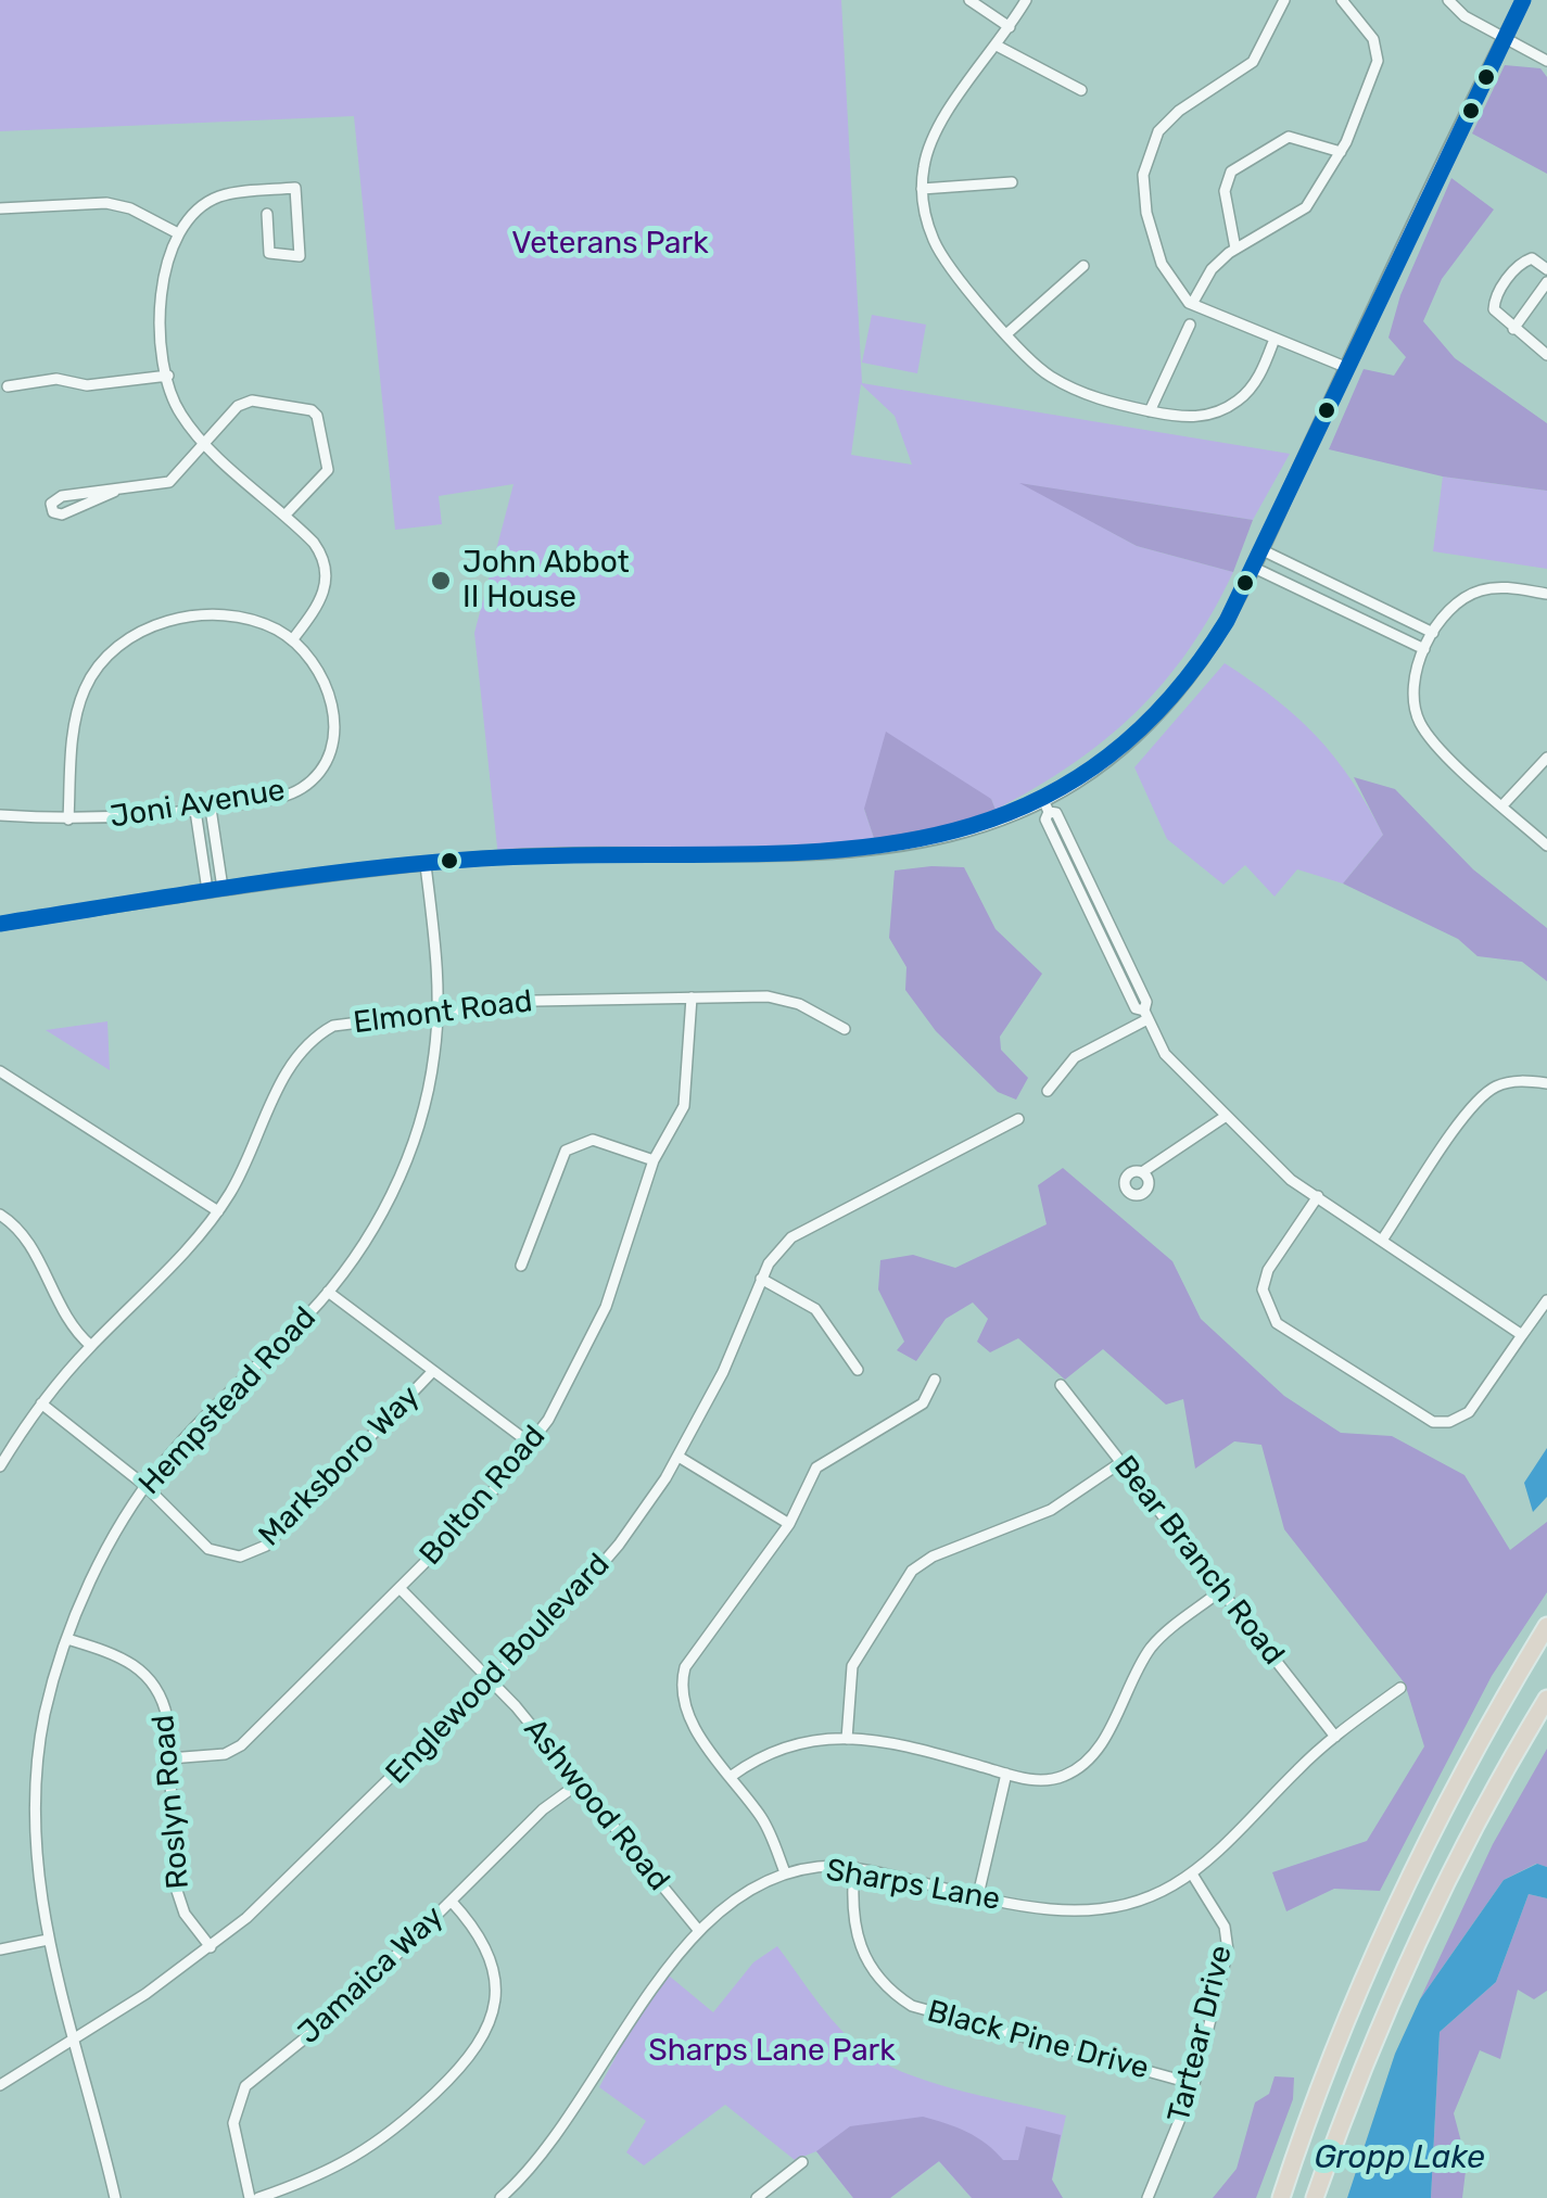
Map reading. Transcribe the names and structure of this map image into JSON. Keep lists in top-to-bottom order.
{
  "streets": {
    "street": [
      "Joni Avenue",
      "Elmont Road",
      "Hempstead Road",
      "Marksboro Way",
      "Bolton Road",
      "Bear Branch Road",
      "Englewood Boulevard",
      "Roslyn Road",
      "Ashwood Road",
      "Sharps Lane",
      "Jamaica Way",
      "Tartear Drive",
      "Black Pine Drive"
    ]
  },
  "crossings": [
    ["Elmont Road", "Hempstead Road"],
    ["Elmont Road", "Marksboro Way"],
    ["Elmont Road", "Bolton Road"],
    ["Hempstead Road", "Marksboro Way"],
    ["Hempstead Road", "Englewood Boulevard"],
    ["Hempstead Road", "Roslyn Road"],
    ["Bolton Road", "Roslyn Road"],
    ["Bolton Road", "Ashwood Road"],
    ["Bear Branch Road", "Sharps Lane"],
    ["Englewood Boulevard", "Roslyn Road"],
    ["Englewood Boulevard", "Ashwood Road"],
    ["Ashwood Road", "Sharps Lane"],
    ["Ashwood Road", "Jamaica Way"],
    ["Sharps Lane", "Tartear Drive"],
    ["Sharps Lane", "Black Pine Drive"],
    ["Tartear Drive", "Black Pine Drive"]
  ],
  "water": ["Gropp Lake"],
  "parks": ["Veterans Park", "Sharps Lane Park"],
  "places": ["John Abbot II House"]
}
